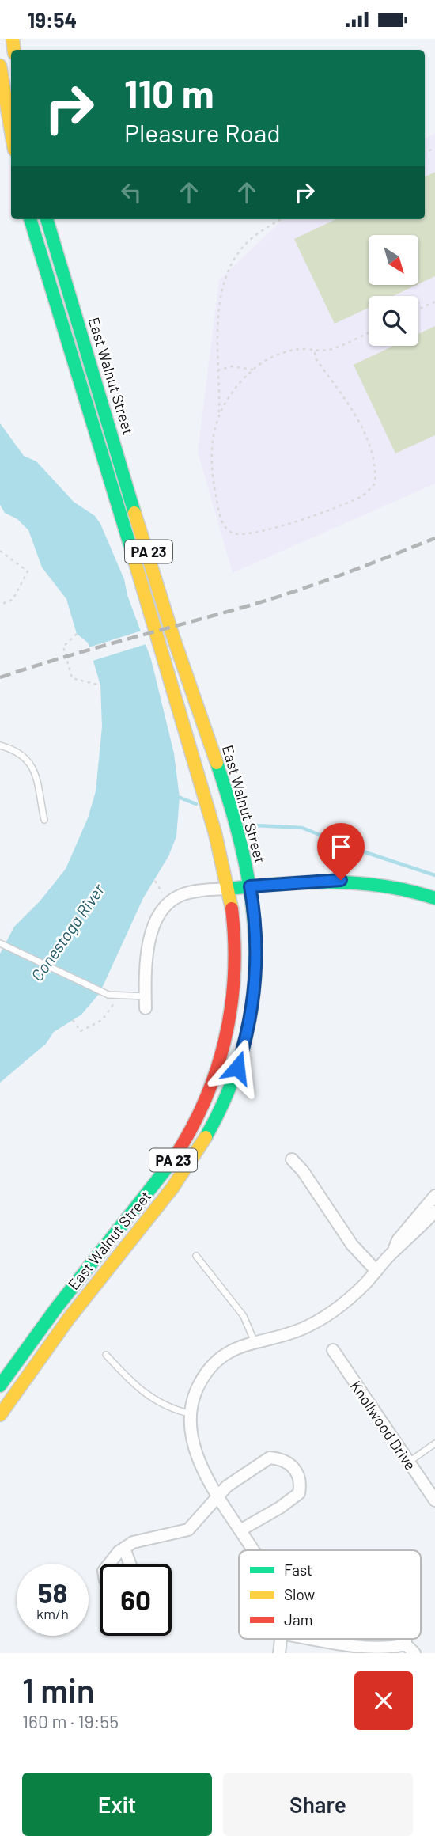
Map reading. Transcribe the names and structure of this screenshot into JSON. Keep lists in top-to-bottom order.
{
  "streets": {
    "main road": ["East Walnut Street", "PA 23"],
    "street": ["Knollwood Drive"]
  },
  "water": ["Conestoga River"],
  "legend": ["Fast", "Slow", "Jam"],
  "north": "bottom right",
  "page": {
    "status": "19:54",
    "turn": ["110 m", "Pleasure Road"],
    "speed": "58 km/h",
    "limit": "60",
    "heading": ["1 min", "160 m · 19:55"],
    "buttons": ["Exit", "Share"]
  }
}
